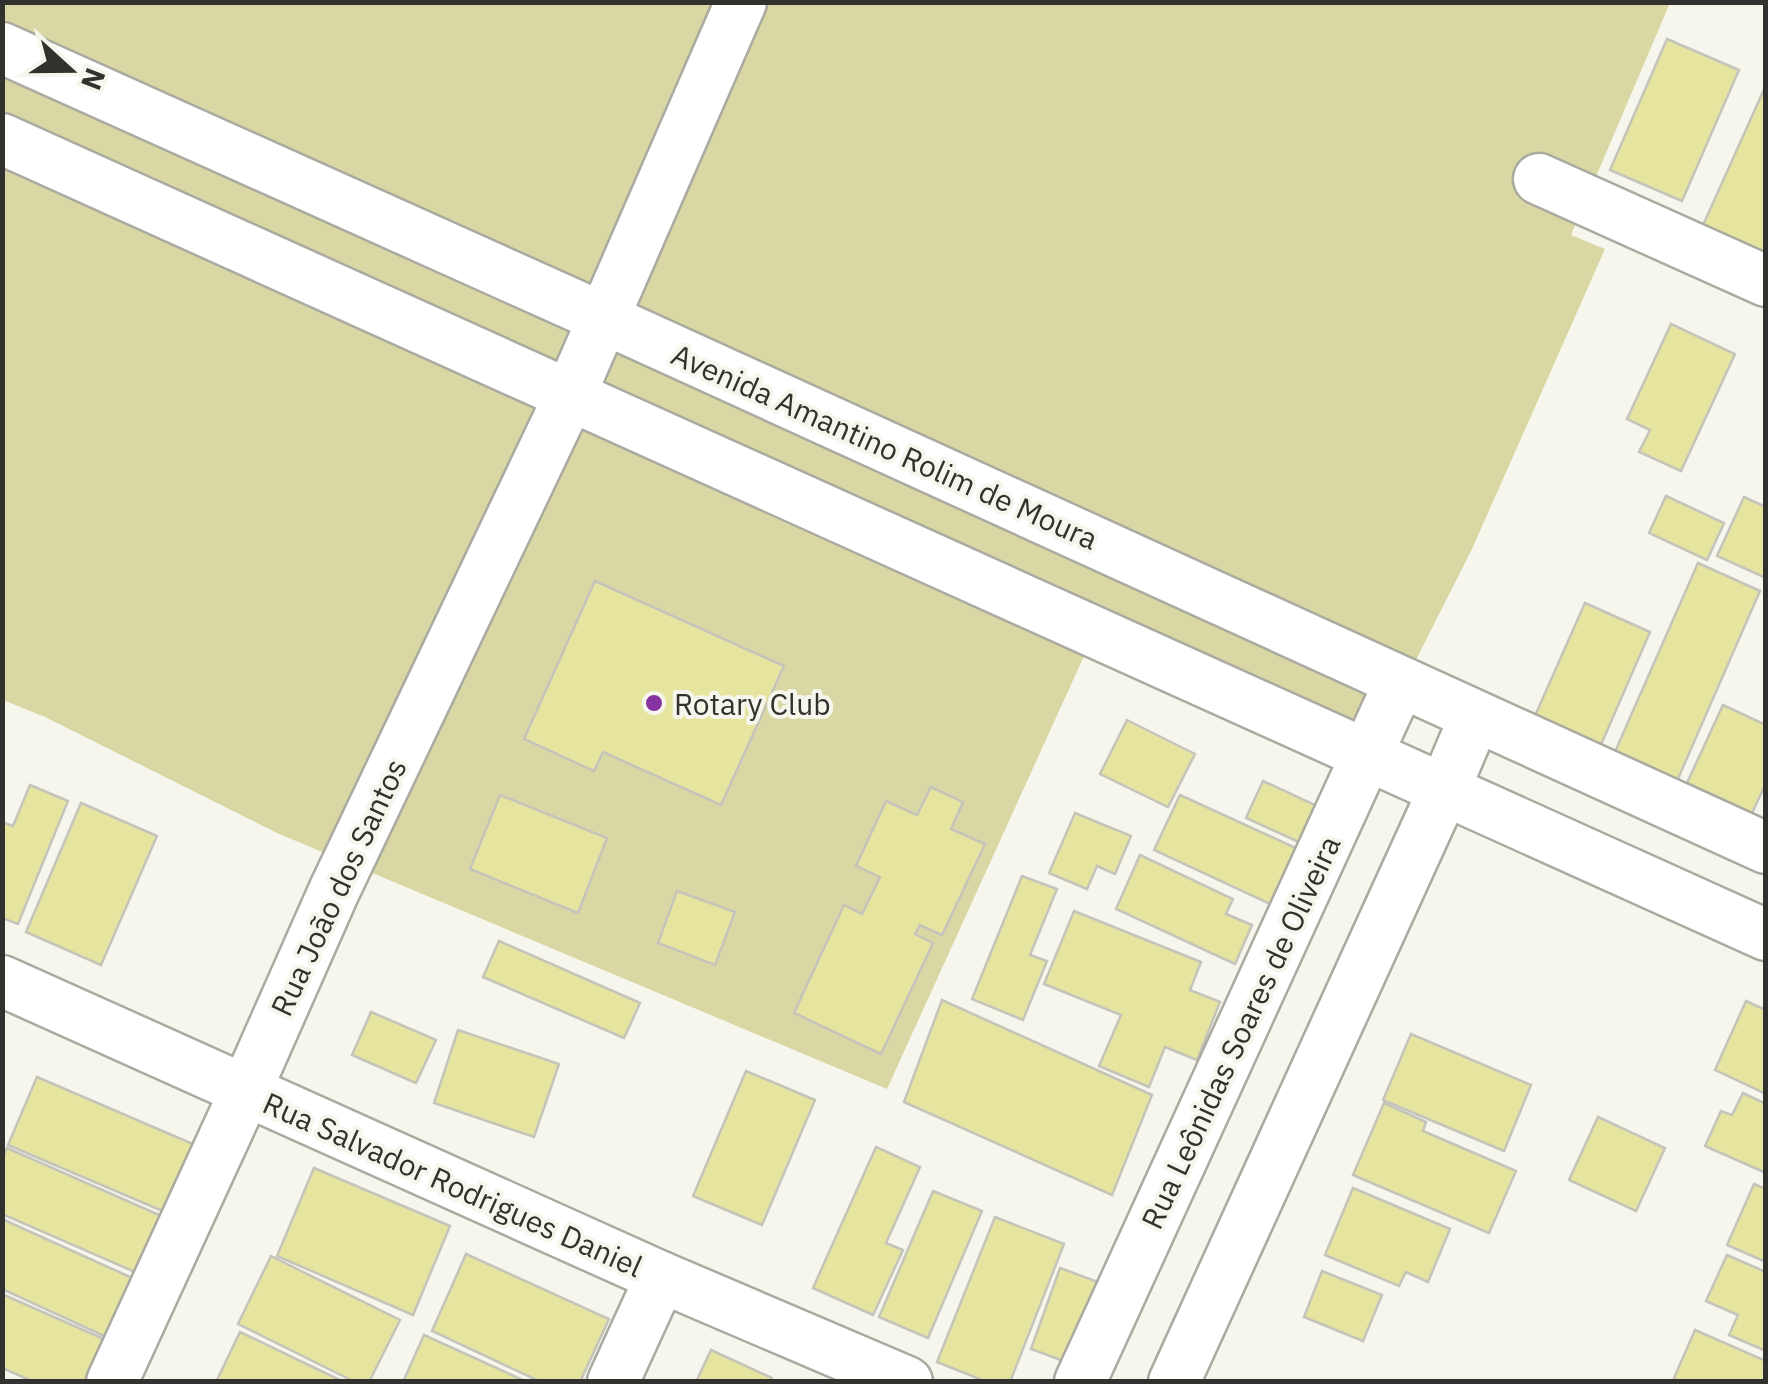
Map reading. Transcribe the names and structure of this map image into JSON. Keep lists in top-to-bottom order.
{
  "streets": {
    "street": [
      "Avenida Amantino Rolim de Moura",
      "Rua João dos Santos",
      "Rua Leônidas Soares de Oliveira",
      "Rua Salvador Rodrigues Daniel"
    ]
  },
  "crossings": [
    ["Avenida Amantino Rolim de Moura", "Rua João dos Santos"],
    ["Avenida Amantino Rolim de Moura", "Rua Leônidas Soares de Oliveira"],
    ["Rua João dos Santos", "Rua Salvador Rodrigues Daniel"]
  ],
  "places": ["Rotary Club"],
  "north": "right"
}
